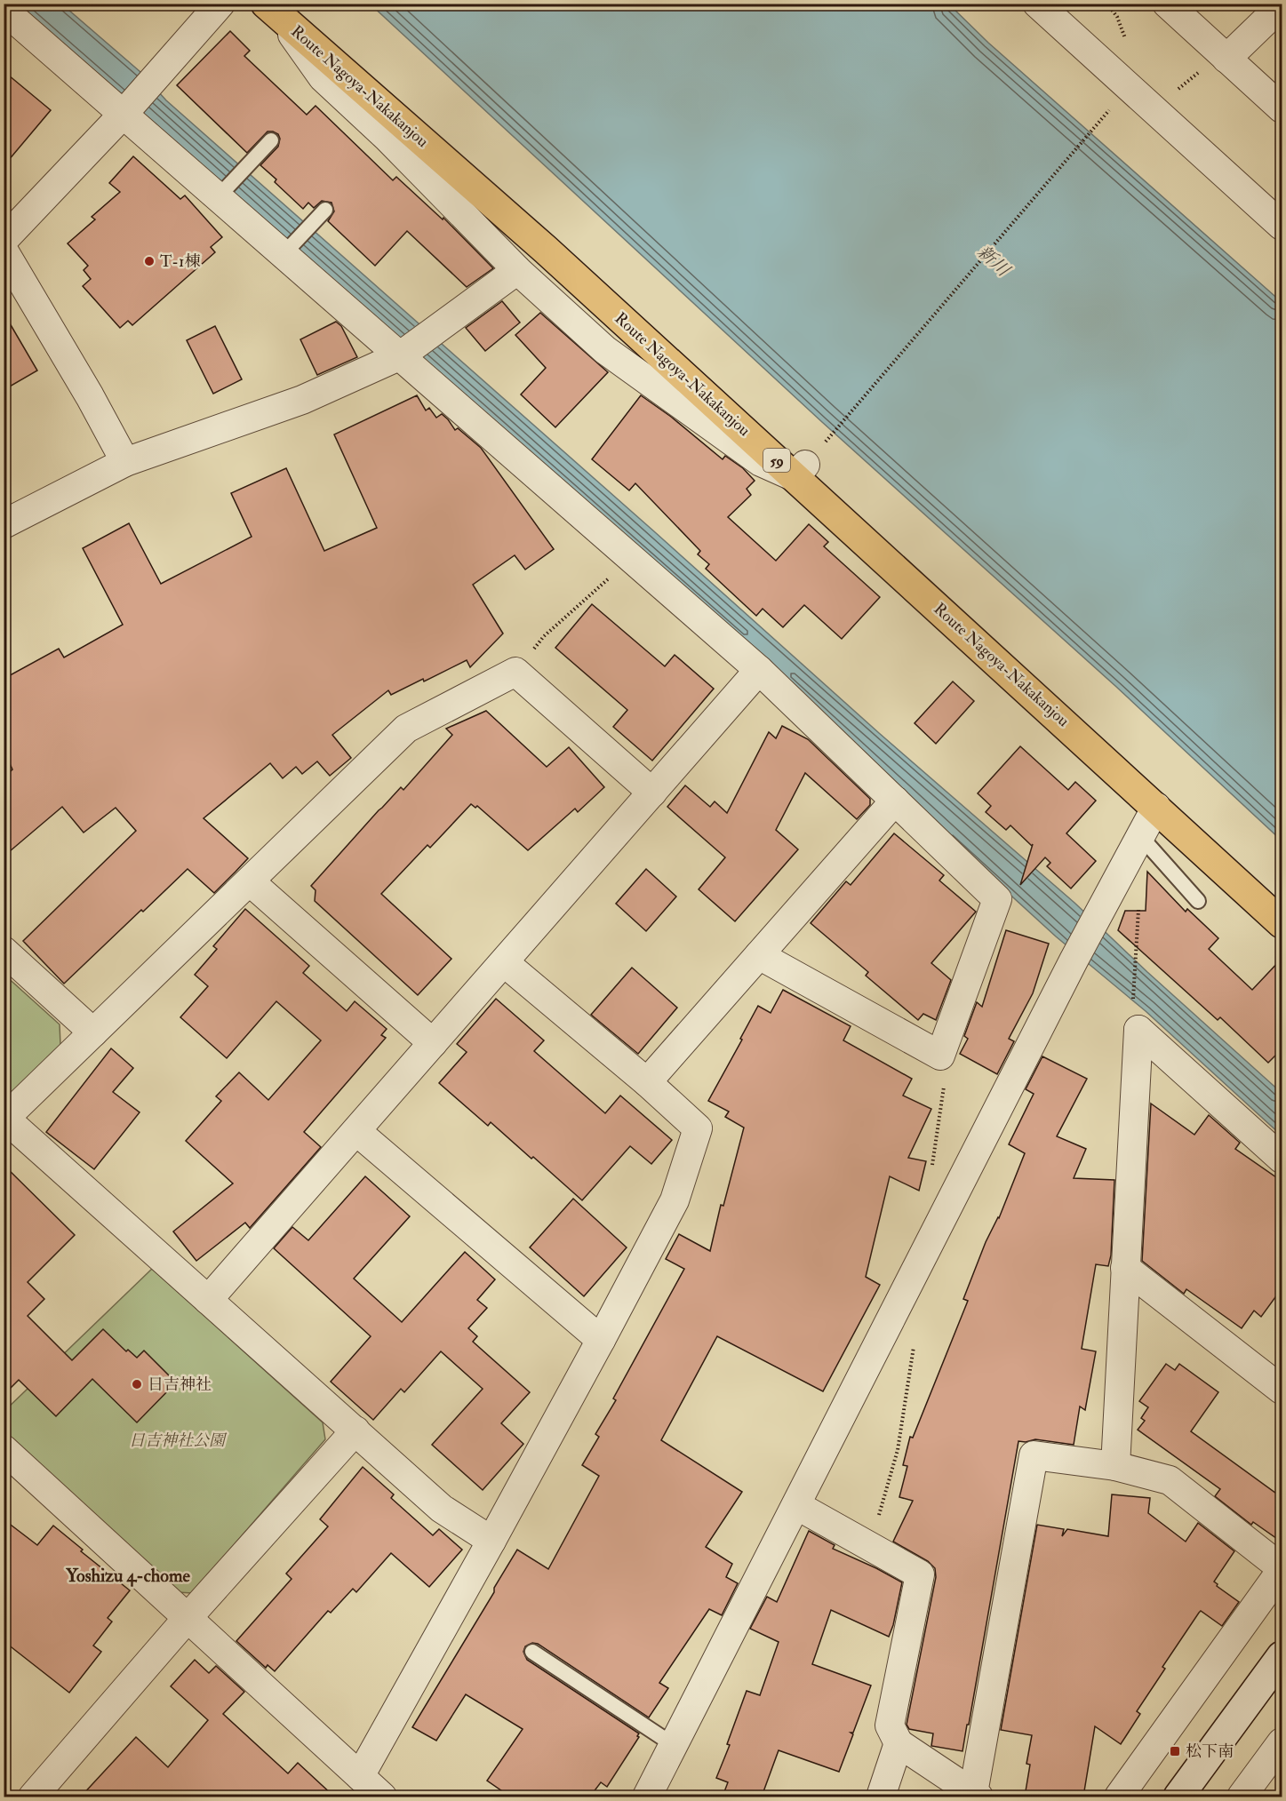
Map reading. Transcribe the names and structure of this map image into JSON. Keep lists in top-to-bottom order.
{
  "streets": {
    "main road": ["Route Nagoya-Nakakanjou", "59"]
  },
  "districts": ["Yoshizu 4-chome"],
  "water": ["新川"],
  "parks": ["日吉神社公園"],
  "places": {
    "other": ["T-1棟", "日吉神社"],
    "transit": ["松下南"]
  }
}
